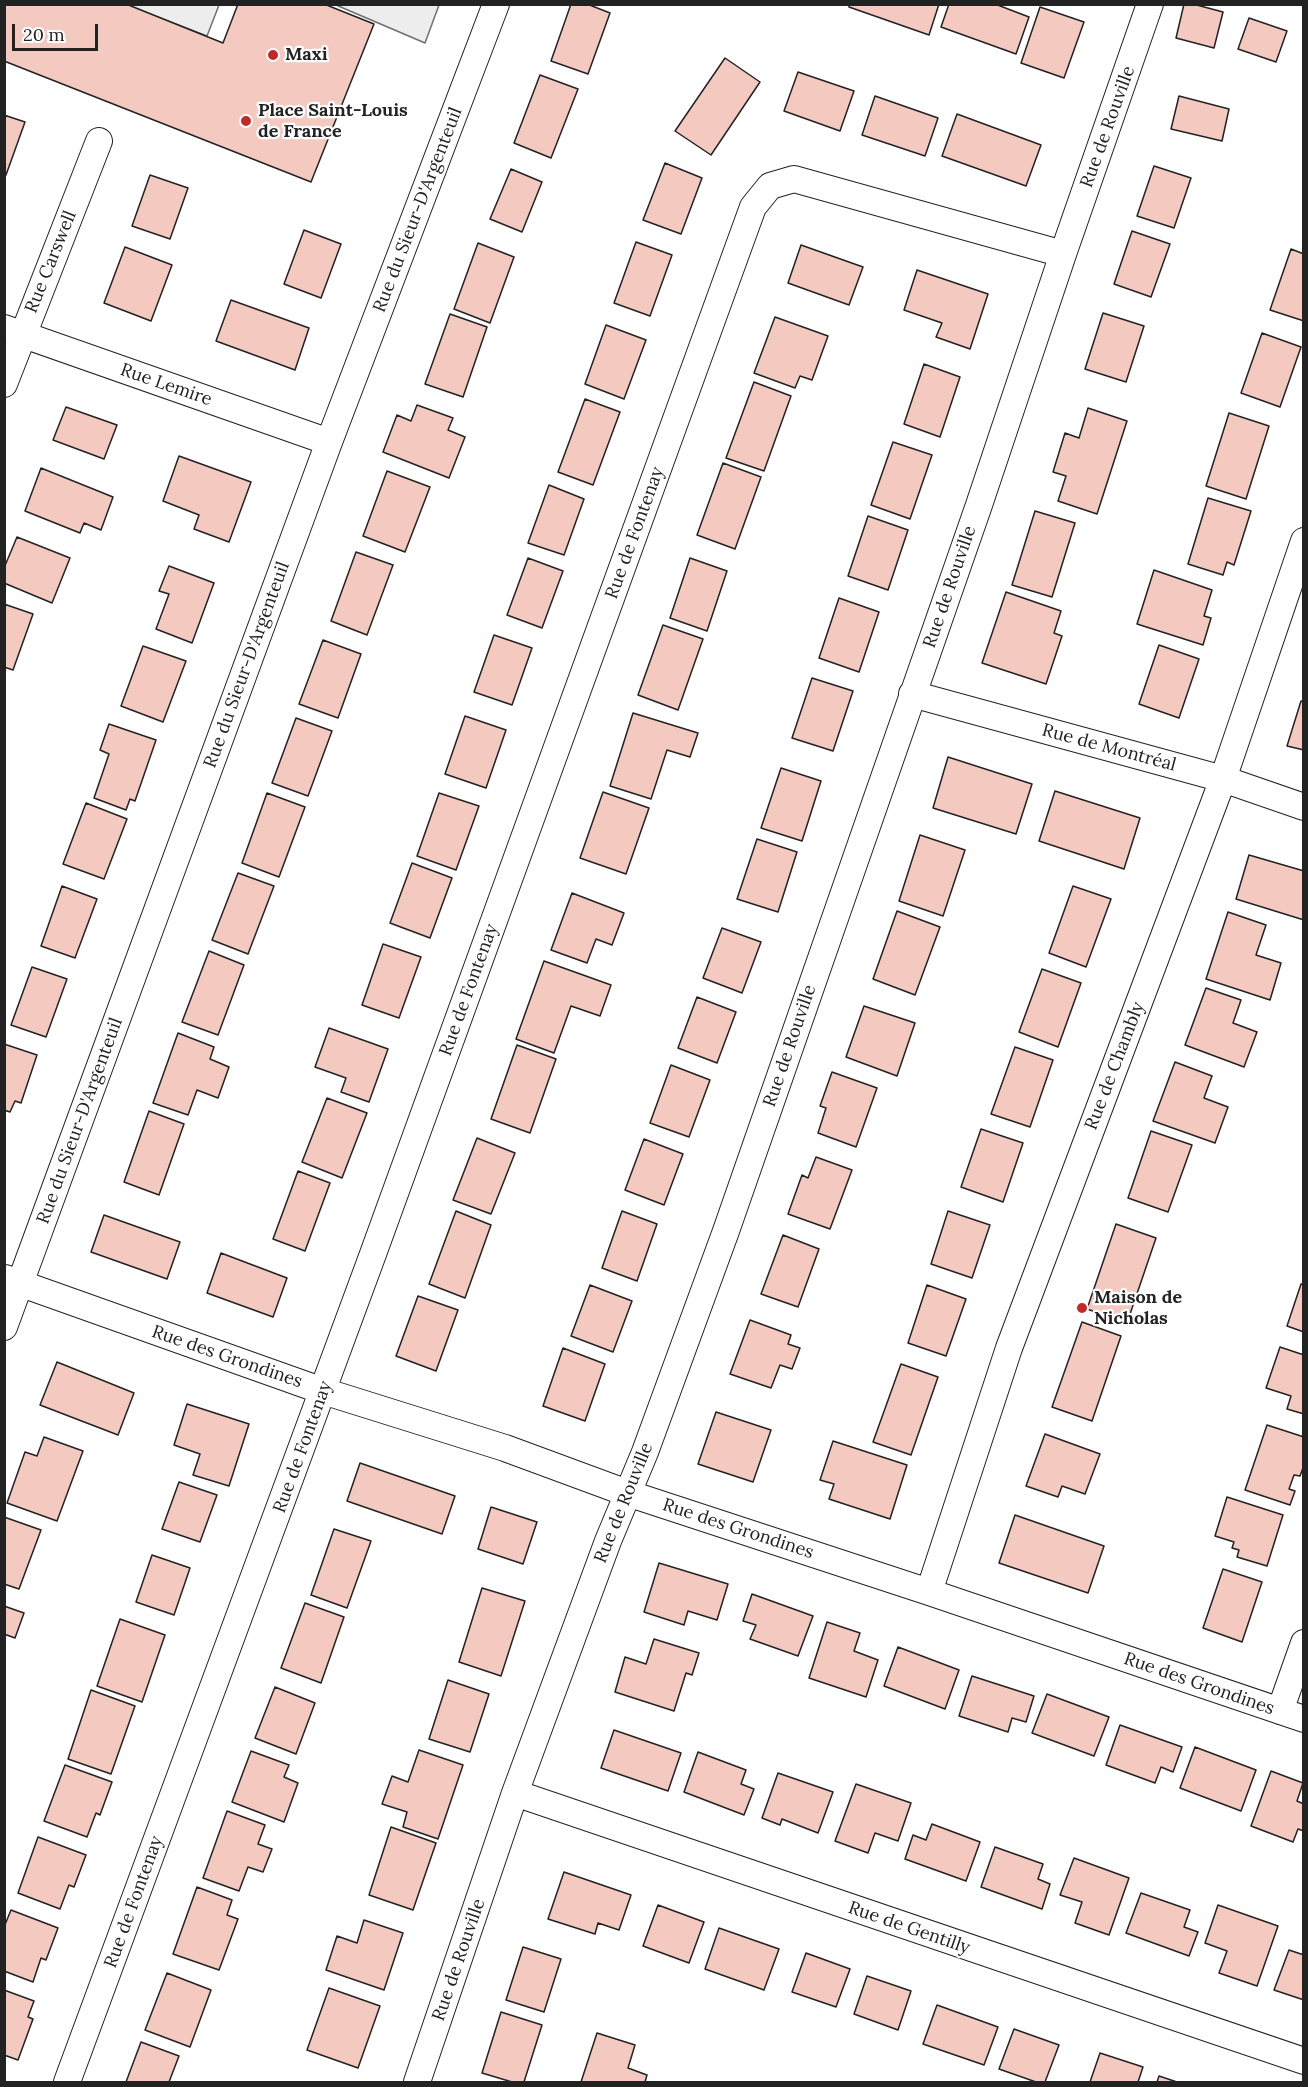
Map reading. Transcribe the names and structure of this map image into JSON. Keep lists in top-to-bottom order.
{
  "streets": {
    "street": [
      "Rue de Rouville",
      "Rue du Sieur-D'Argenteuil",
      "Rue Carswell",
      "Rue Lemire",
      "Rue de Fontenay",
      "Rue de Montréal",
      "Rue de Chambly",
      "Rue des Grondines",
      "Rue de Gentilly"
    ]
  },
  "crossings": [
    ["Rue de Rouville", "Rue de Fontenay"],
    ["Rue de Rouville", "Rue de Montréal"],
    ["Rue de Rouville", "Rue des Grondines"],
    ["Rue de Rouville", "Rue de Gentilly"],
    ["Rue du Sieur-D'Argenteuil", "Rue Lemire"],
    ["Rue du Sieur-D'Argenteuil", "Rue des Grondines"],
    ["Rue Carswell", "Rue Lemire"],
    ["Rue de Fontenay", "Rue des Grondines"],
    ["Rue de Montréal", "Rue de Chambly"],
    ["Rue de Chambly", "Rue des Grondines"]
  ],
  "places": ["Maxi", "Place Saint-Louis de France", "Maison de Nicholas"],
  "scale_bar": "20 m"
}
